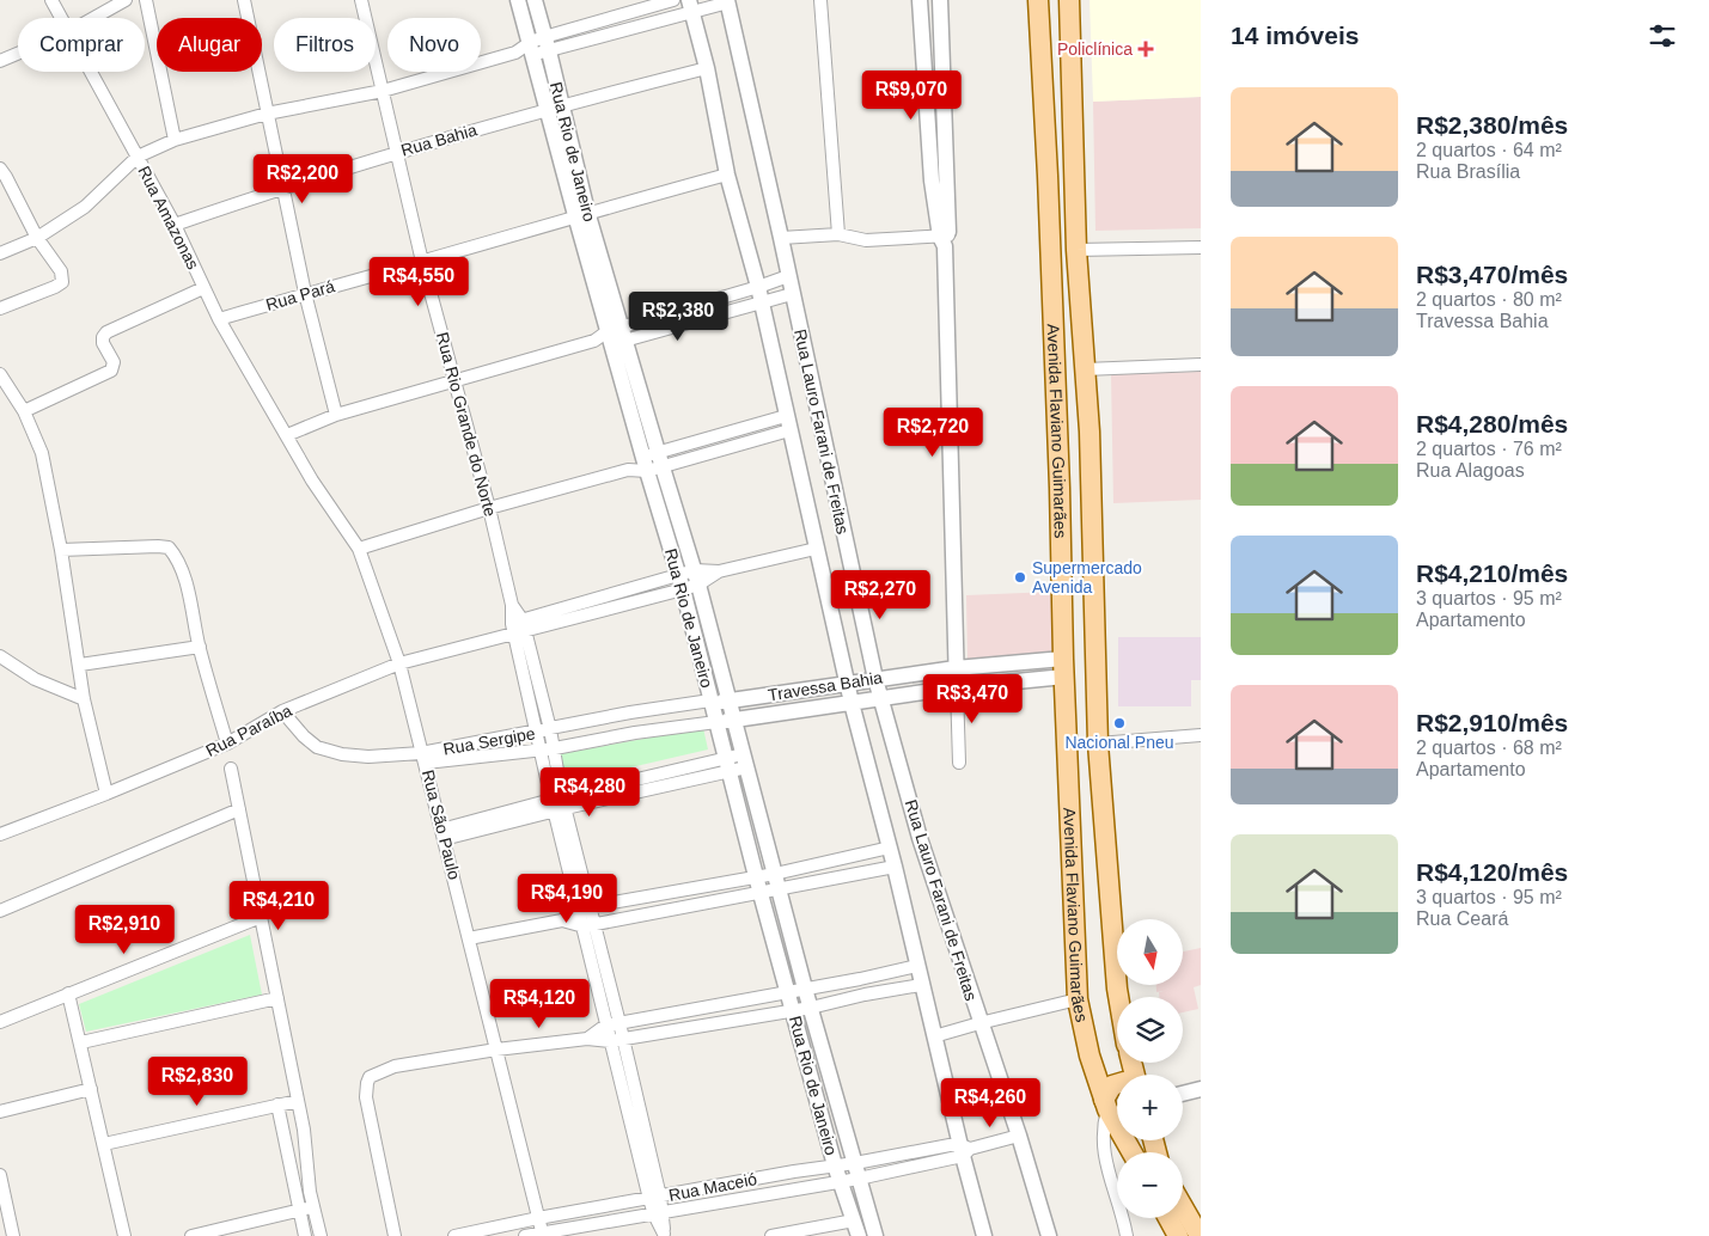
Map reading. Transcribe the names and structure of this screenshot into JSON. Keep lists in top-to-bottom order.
{
  "streets": {
    "main road": ["Avenida Flaviano Guimarães"],
    "street": [
      "Rua Bahia",
      "Rua Rio de Janeiro",
      "Rua Amazonas",
      "Rua Pará",
      "Rua Rio Grande do Norte",
      "Rua Lauro Farani de Freitas",
      "Travessa Bahia",
      "Rua Paraíba",
      "Rua Sergipe",
      "Rua São Paulo",
      "Rua Maceió"
    ]
  },
  "crossings": [
    ["Rua Bahia", "Rua Rio de Janeiro"],
    ["Rua Bahia", "Rua Amazonas"],
    ["Rua Bahia", "Rua Rio Grande do Norte"],
    ["Rua Bahia", "Rua Lauro Farani de Freitas"],
    ["Rua Rio de Janeiro", "Rua Pará"],
    ["Rua Rio de Janeiro", "Travessa Bahia"],
    ["Rua Rio de Janeiro", "Rua Sergipe"],
    ["Rua Rio de Janeiro", "Rua Maceió"],
    ["Rua Amazonas", "Rua Pará"],
    ["Rua Amazonas", "Rua São Paulo"],
    ["Rua Pará", "Rua Rio Grande do Norte"],
    ["Rua Pará", "Rua Lauro Farani de Freitas"],
    ["Rua Rio Grande do Norte", "Rua Paraíba"],
    ["Rua Rio Grande do Norte", "Rua Sergipe"],
    ["Rua Rio Grande do Norte", "Rua Maceió"],
    ["Rua Lauro Farani de Freitas", "Travessa Bahia"],
    ["Rua Lauro Farani de Freitas", "Rua Maceió"],
    ["Avenida Flaviano Guimarães", "Travessa Bahia"],
    ["Travessa Bahia", "Rua Sergipe"],
    ["Rua Paraíba", "Rua Sergipe"],
    ["Rua Paraíba", "Rua São Paulo"],
    ["Rua Sergipe", "Rua São Paulo"],
    ["Rua São Paulo", "Rua Maceió"]
  ],
  "places": {
    "health": ["Policlínica"],
    "other": ["Supermercado Avenida", "Nacional Pneu"]
  },
  "north": "bottom",
  "page": {
    "heading": "14 imóveis",
    "chip": [
      "Comprar",
      "Alugar",
      "Filtros",
      "Novo"
    ],
    "price": [
      "R$9,070",
      "R$2,200",
      "R$4,550",
      "R$2,380",
      "R$2,720",
      "R$2,270",
      "R$3,470",
      "R$4,280",
      "R$4,190",
      "R$4,210",
      "R$2,910",
      "R$4,120",
      "R$2,830",
      "R$4,260"
    ],
    "list": [
      {
        "name": "R$2,380/mês",
        "note": "2 quartos · 64 m² · Rua Brasília"
      },
      {
        "name": "R$3,470/mês",
        "note": "2 quartos · 80 m² · Travessa Bahia"
      },
      {
        "name": "R$4,280/mês",
        "note": "2 quartos · 76 m² · Rua Alagoas"
      },
      {
        "name": "R$4,210/mês",
        "note": "3 quartos · 95 m² · Apartamento"
      },
      {
        "name": "R$2,910/mês",
        "note": "2 quartos · 68 m² · Apartamento"
      },
      {
        "name": "R$4,120/mês",
        "note": "3 quartos · 95 m² · Rua Ceará"
      }
    ],
    "map_buttons": ["+", "−"]
  }
}
